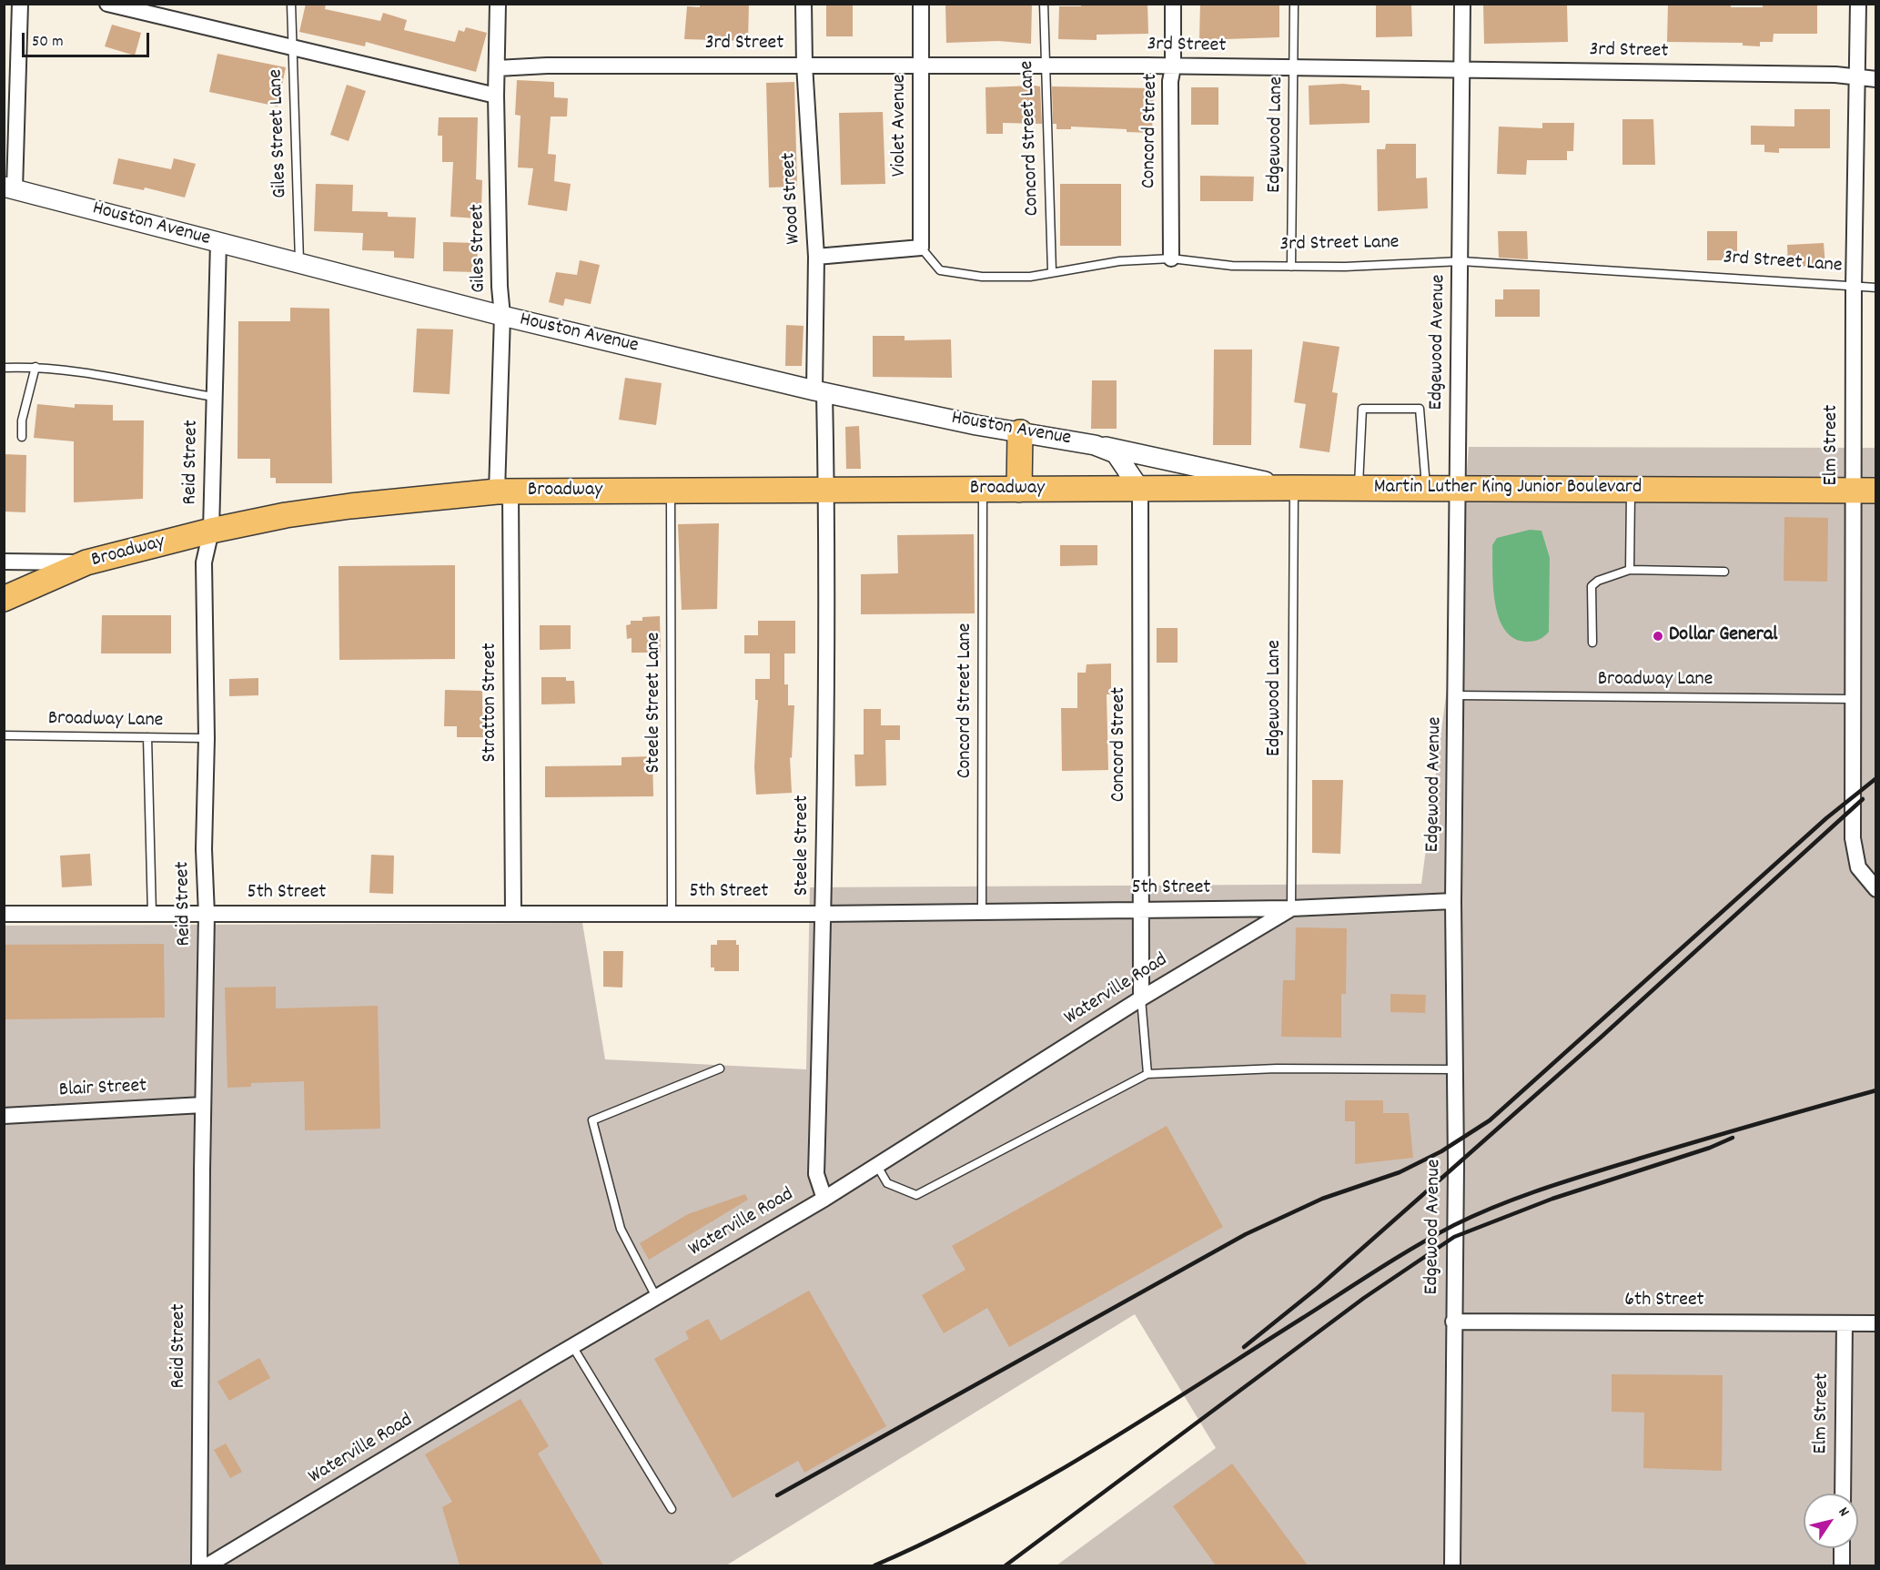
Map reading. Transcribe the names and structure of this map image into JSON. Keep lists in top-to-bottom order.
{
  "streets": {
    "main road": ["Martin Luther King Junior Boulevard", "Broadway"],
    "street": [
      "3rd Street",
      "Violet Avenue",
      "Concord Street",
      "Wood Street",
      "Houston Avenue",
      "Giles Street",
      "Edgewood Avenue",
      "Elm Street",
      "Reid Street",
      "Stratton Street",
      "Steele Street",
      "5th Street",
      "Waterville Road",
      "Blair Street",
      "6th Street"
    ],
    "lane": [
      "Giles Street Lane",
      "Edgewood Lane",
      "Concord Street Lane",
      "3rd Street Lane",
      "Broadway Lane",
      "Steele Street Lane"
    ]
  },
  "crossings": [
    ["3rd Street", "Violet Avenue"],
    ["3rd Street", "Concord Street"],
    ["3rd Street", "Edgewood Lane"],
    ["3rd Street", "Concord Street Lane"],
    ["3rd Street", "Wood Street"],
    ["3rd Street", "Giles Street"],
    ["3rd Street", "Edgewood Avenue"],
    ["3rd Street", "Elm Street"],
    ["Violet Avenue", "3rd Street Lane"],
    ["Concord Street", "Houston Avenue"],
    ["Concord Street", "3rd Street Lane"],
    ["Concord Street", "Martin Luther King Junior Boulevard"],
    ["Concord Street", "Broadway"],
    ["Concord Street", "5th Street"],
    ["Concord Street", "Waterville Road"],
    ["Giles Street Lane", "Houston Avenue"],
    ["Edgewood Lane", "3rd Street Lane"],
    ["Edgewood Lane", "Martin Luther King Junior Boulevard"],
    ["Edgewood Lane", "5th Street"],
    ["Edgewood Lane", "Waterville Road"],
    ["Concord Street Lane", "3rd Street Lane"],
    ["Concord Street Lane", "Broadway"],
    ["Concord Street Lane", "5th Street"],
    ["Wood Street", "Houston Avenue"],
    ["Wood Street", "Broadway"],
    ["Wood Street", "Steele Street"],
    ["Houston Avenue", "Giles Street"],
    ["Houston Avenue", "Reid Street"],
    ["Houston Avenue", "Martin Luther King Junior Boulevard"],
    ["Houston Avenue", "Broadway"],
    ["3rd Street Lane", "Edgewood Avenue"],
    ["3rd Street Lane", "Elm Street"],
    ["Giles Street", "Broadway"],
    ["Giles Street", "Stratton Street"],
    ["Edgewood Avenue", "Martin Luther King Junior Boulevard"],
    ["Edgewood Avenue", "Broadway Lane"],
    ["Edgewood Avenue", "5th Street"],
    ["Edgewood Avenue", "6th Street"],
    ["Elm Street", "Martin Luther King Junior Boulevard"],
    ["Elm Street", "Broadway Lane"],
    ["Elm Street", "6th Street"],
    ["Reid Street", "Broadway"],
    ["Reid Street", "Broadway Lane"],
    ["Reid Street", "5th Street"],
    ["Reid Street", "Blair Street"],
    ["Martin Luther King Junior Boulevard", "Broadway"],
    ["Broadway", "Stratton Street"],
    ["Broadway", "Steele Street Lane"],
    ["Broadway", "Steele Street"],
    ["Stratton Street", "5th Street"],
    ["Steele Street Lane", "5th Street"],
    ["Steele Street", "5th Street"],
    ["Steele Street", "Waterville Road"],
    ["5th Street", "Waterville Road"]
  ],
  "places": ["Dollar General"],
  "scale_bar": "50 m",
  "north": "top right"
}
